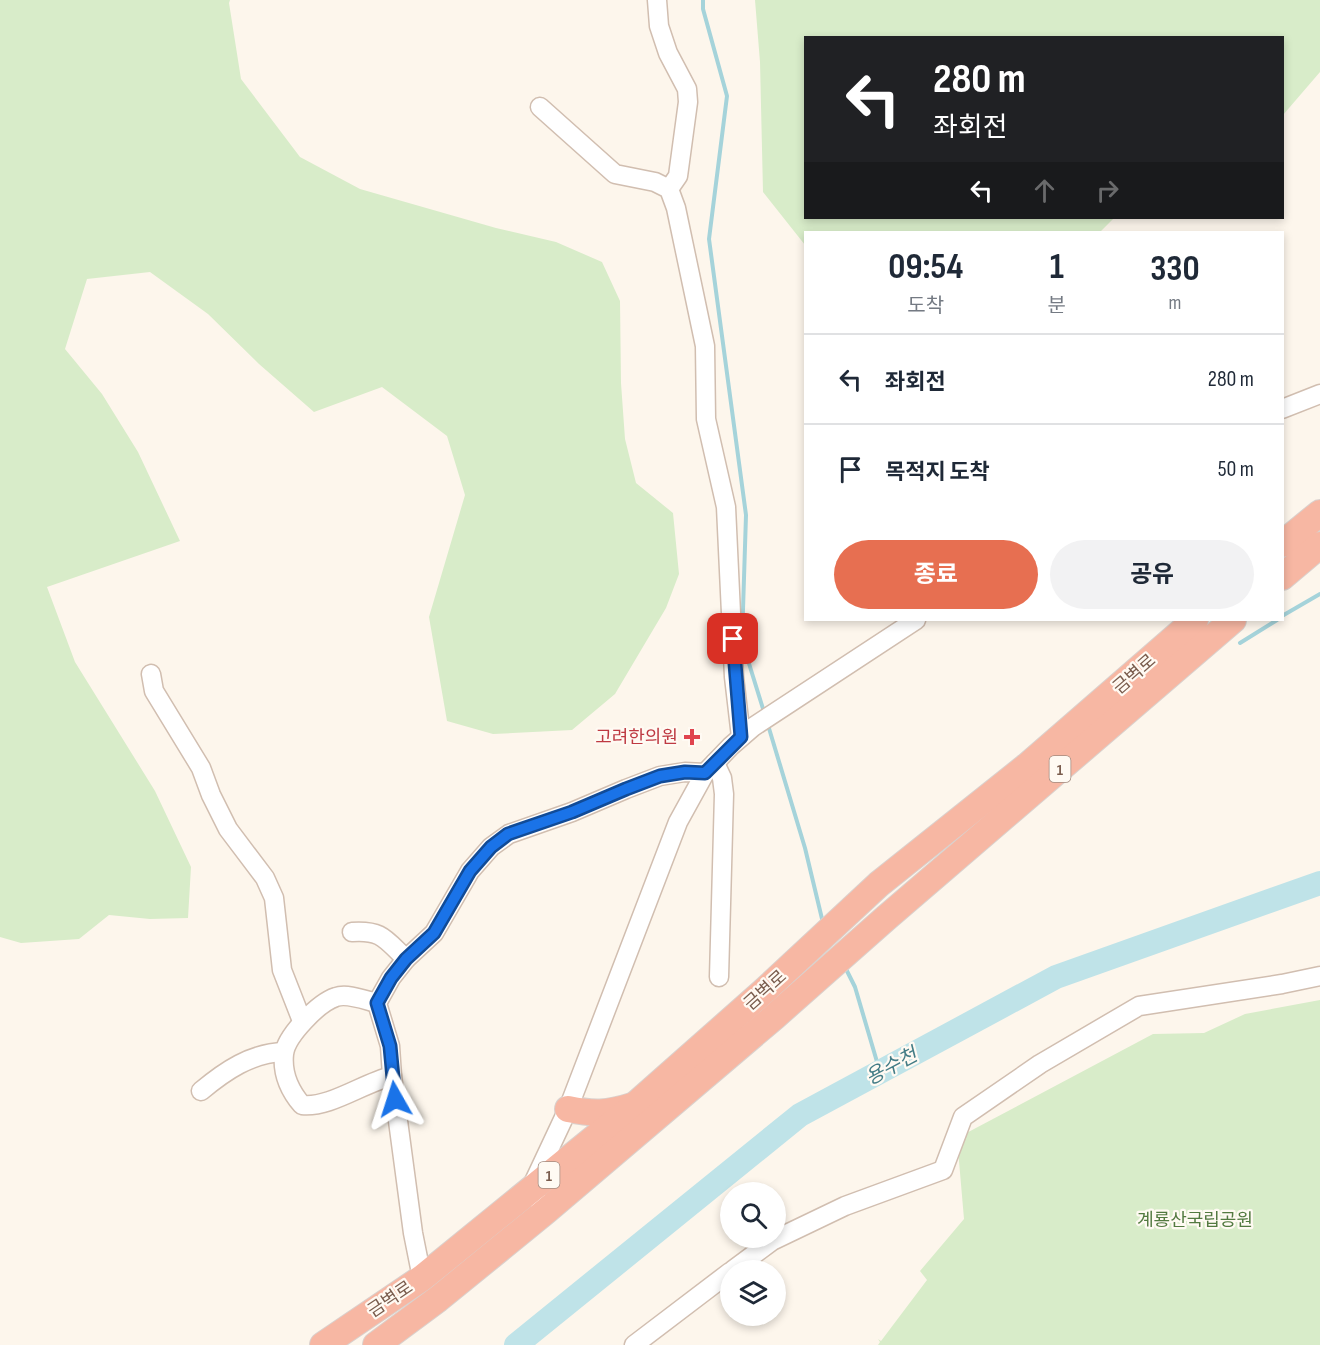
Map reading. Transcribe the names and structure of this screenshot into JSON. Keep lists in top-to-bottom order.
{
  "streets": {
    "highway": ["금벽로", "1"]
  },
  "water": ["용수천"],
  "parks": ["계룡산국립공원"],
  "places": {
    "health": ["고려한의원"]
  },
  "page": {
    "turn": ["280 m", "좌회전"],
    "eta": [
      "09:54",
      "도착",
      "1",
      "분",
      "330",
      "m"
    ],
    "list": [
      {
        "name": "좌회전",
        "value": "280 m"
      },
      {
        "name": "목적지 도착",
        "value": "50 m"
      }
    ],
    "buttons": ["종료", "공유"]
  }
}
